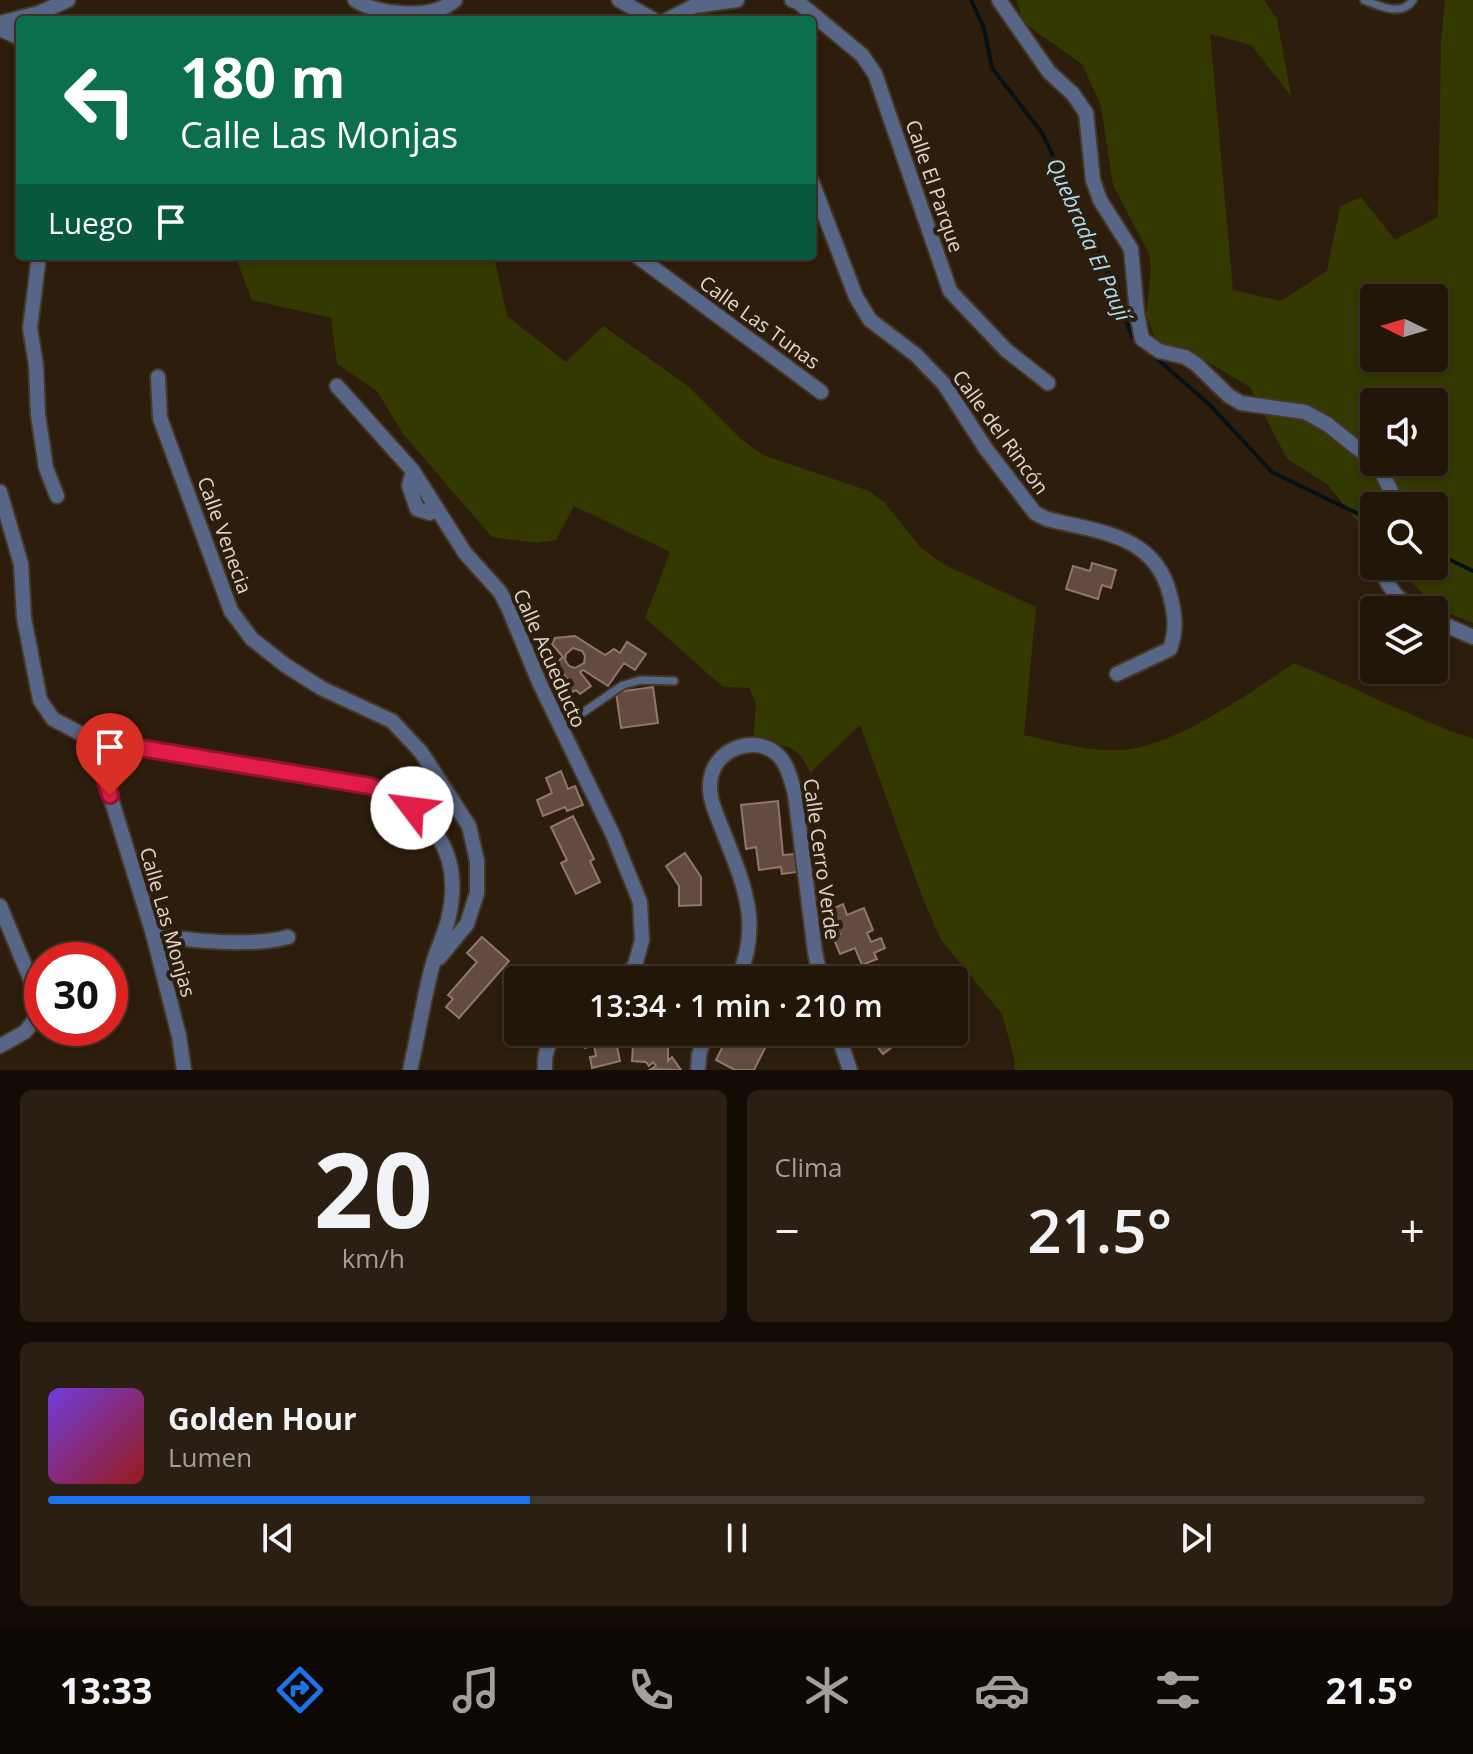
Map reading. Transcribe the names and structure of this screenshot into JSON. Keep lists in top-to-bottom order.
{
  "streets": {
    "street": [
      "Calle El Parque",
      "Calle Las Tunas",
      "Calle del Rincón",
      "Calle Venecia",
      "Calle Acueducto",
      "Calle Cerro Verde",
      "Calle Las Monjas"
    ]
  },
  "water": ["Quebrada El Paují"],
  "north": "left",
  "page": {
    "turn": ["180 m", "Calle Las Monjas"],
    "then": "Luego",
    "limit": "30",
    "trip": "13:34 · 1 min · 210 m",
    "tile": [
      ["20", "km/h"],
      "Clima"
    ],
    "heat": ["−", "21.5°", "+"],
    "song": ["Golden Hour", "Lumen"],
    "tabs": ["13:33", "21.5°"]
  }
}
